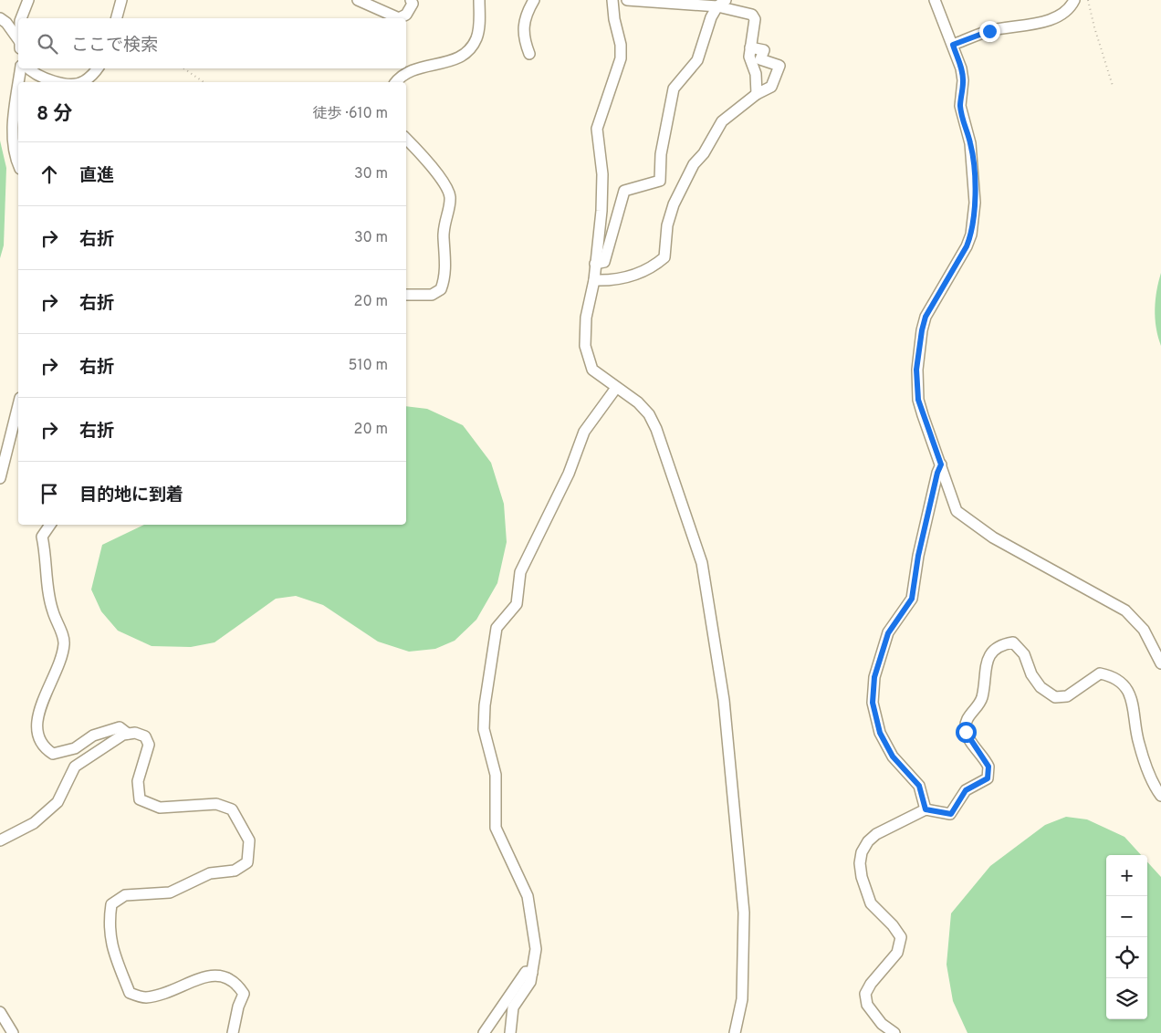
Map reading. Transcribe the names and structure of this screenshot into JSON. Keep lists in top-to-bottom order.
{
  "page": {
    "search": "ここで検索",
    "heading": ["8 分", "徒歩 · 610 m"],
    "list": [
      ["直進", "30 m"],
      ["右折", "30 m"],
      ["右折", "20 m"],
      ["右折", "510 m"],
      ["右折", "20 m"],
      "目的地に到着"
    ],
    "map_buttons": ["+", "−"]
  }
}
